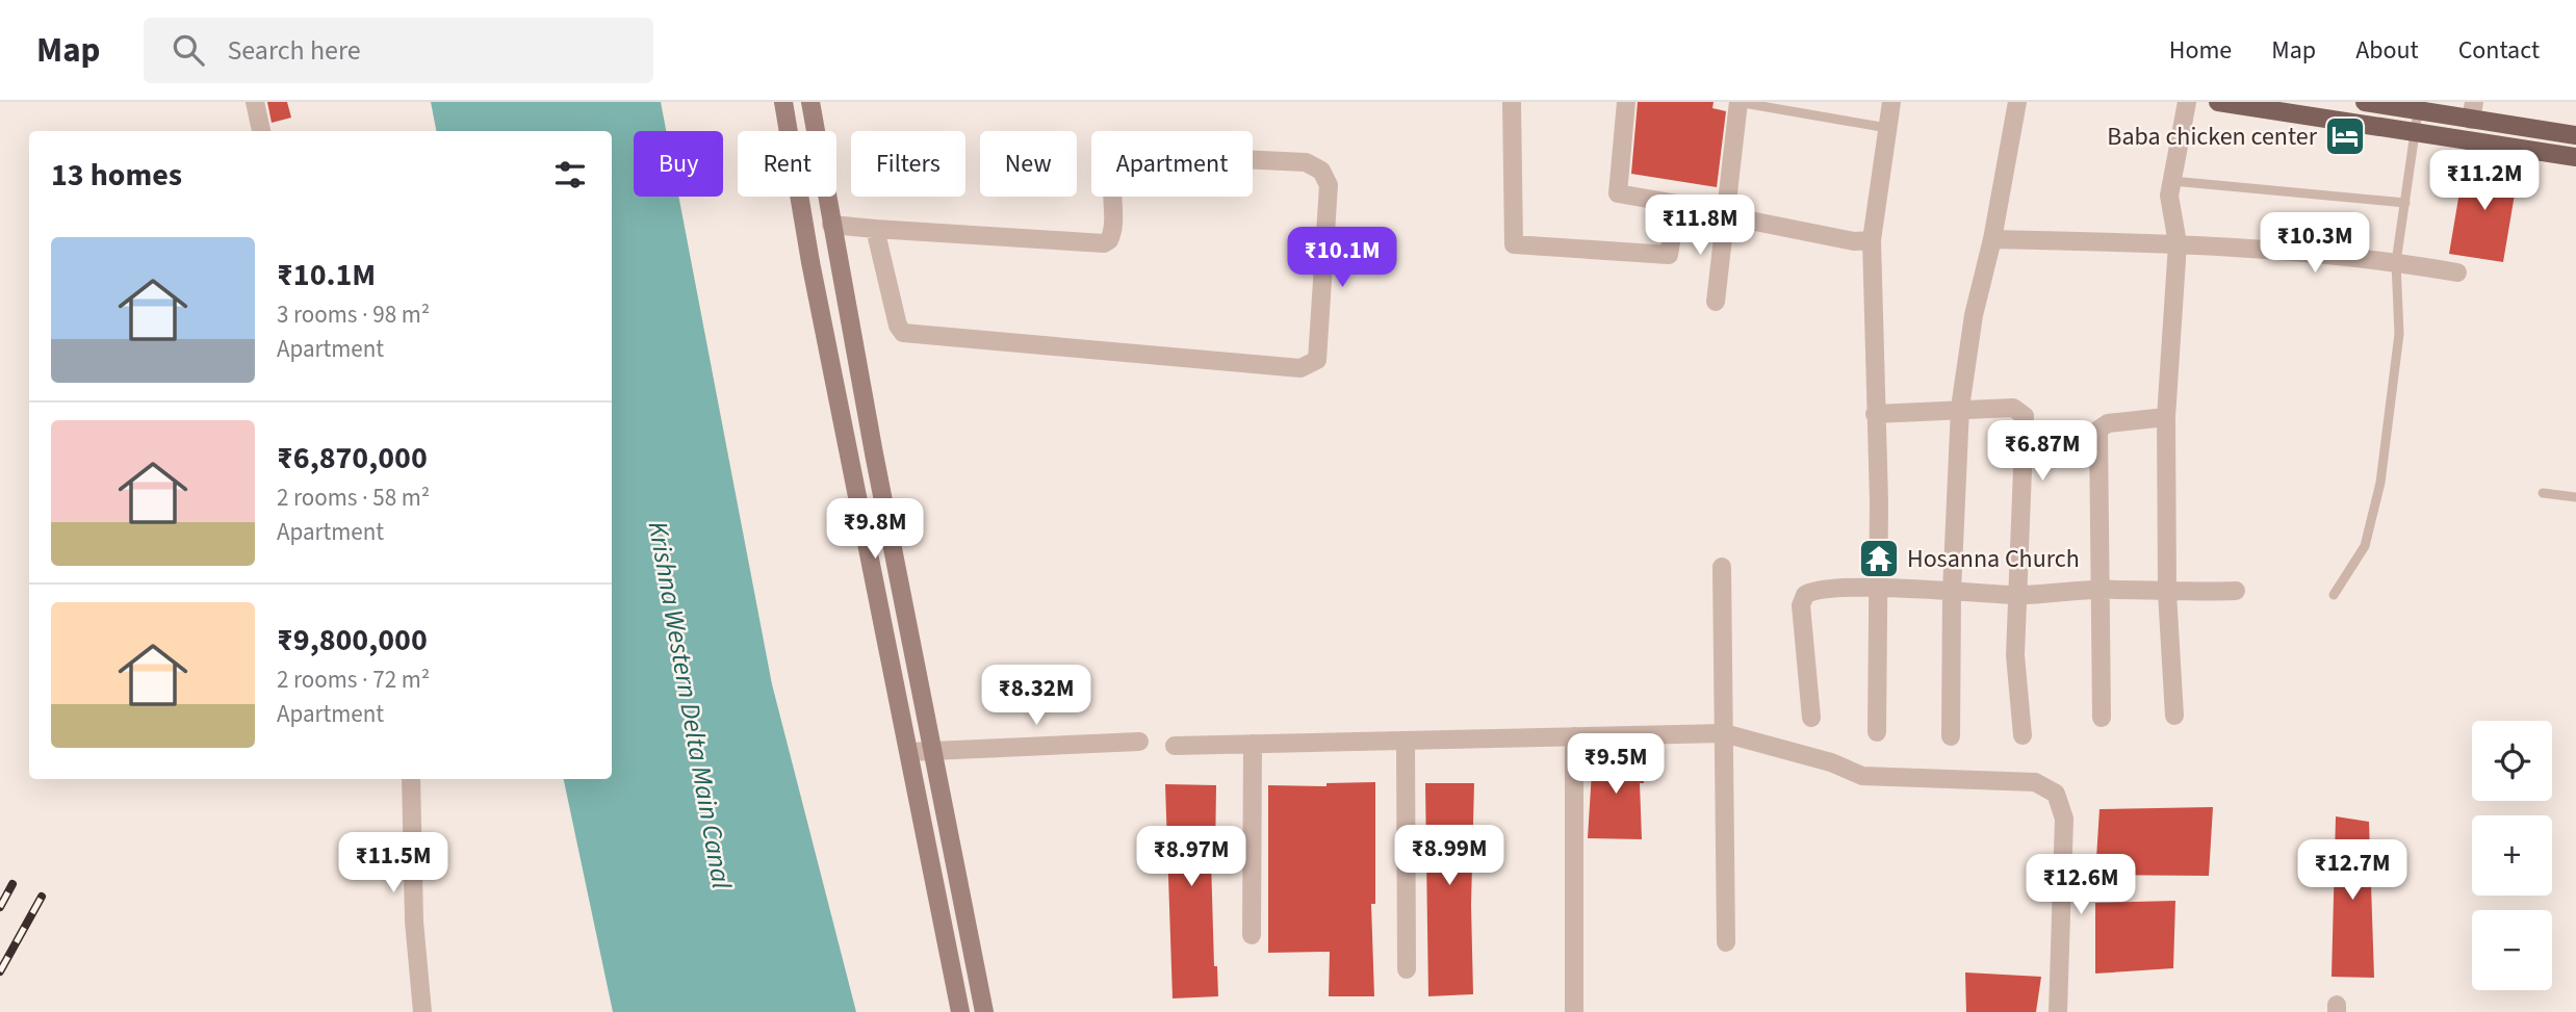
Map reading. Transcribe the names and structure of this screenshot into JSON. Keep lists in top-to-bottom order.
{
  "water": ["Krishna Western Delta Main Canal"],
  "places": {
    "hotel": ["Baba chicken center"],
    "temple": ["Hosanna Church"]
  },
  "page": {
    "header": "Map",
    "search": "Search here",
    "nav": [
      "Home",
      "Map",
      "About",
      "Contact"
    ],
    "chip": [
      "Buy",
      "Rent",
      "Filters",
      "New",
      "Apartment"
    ],
    "heading": "13 homes",
    "price": [
      "₹11.2M",
      "₹11.8M",
      "₹10.3M",
      "₹10.1M",
      "₹6.87M",
      "₹9.8M",
      "₹8.32M",
      "₹9.5M",
      "₹8.99M",
      "₹8.97M",
      "₹11.5M",
      "₹12.7M",
      "₹12.6M"
    ],
    "list": [
      {
        "name": "₹10.1M",
        "note": "3 rooms · 98 m² · Apartment"
      },
      {
        "name": "₹6,870,000",
        "note": "2 rooms · 58 m² · Apartment"
      },
      {
        "name": "₹9,800,000",
        "note": "2 rooms · 72 m² · Apartment"
      }
    ],
    "map_buttons": ["+", "−"]
  }
}
